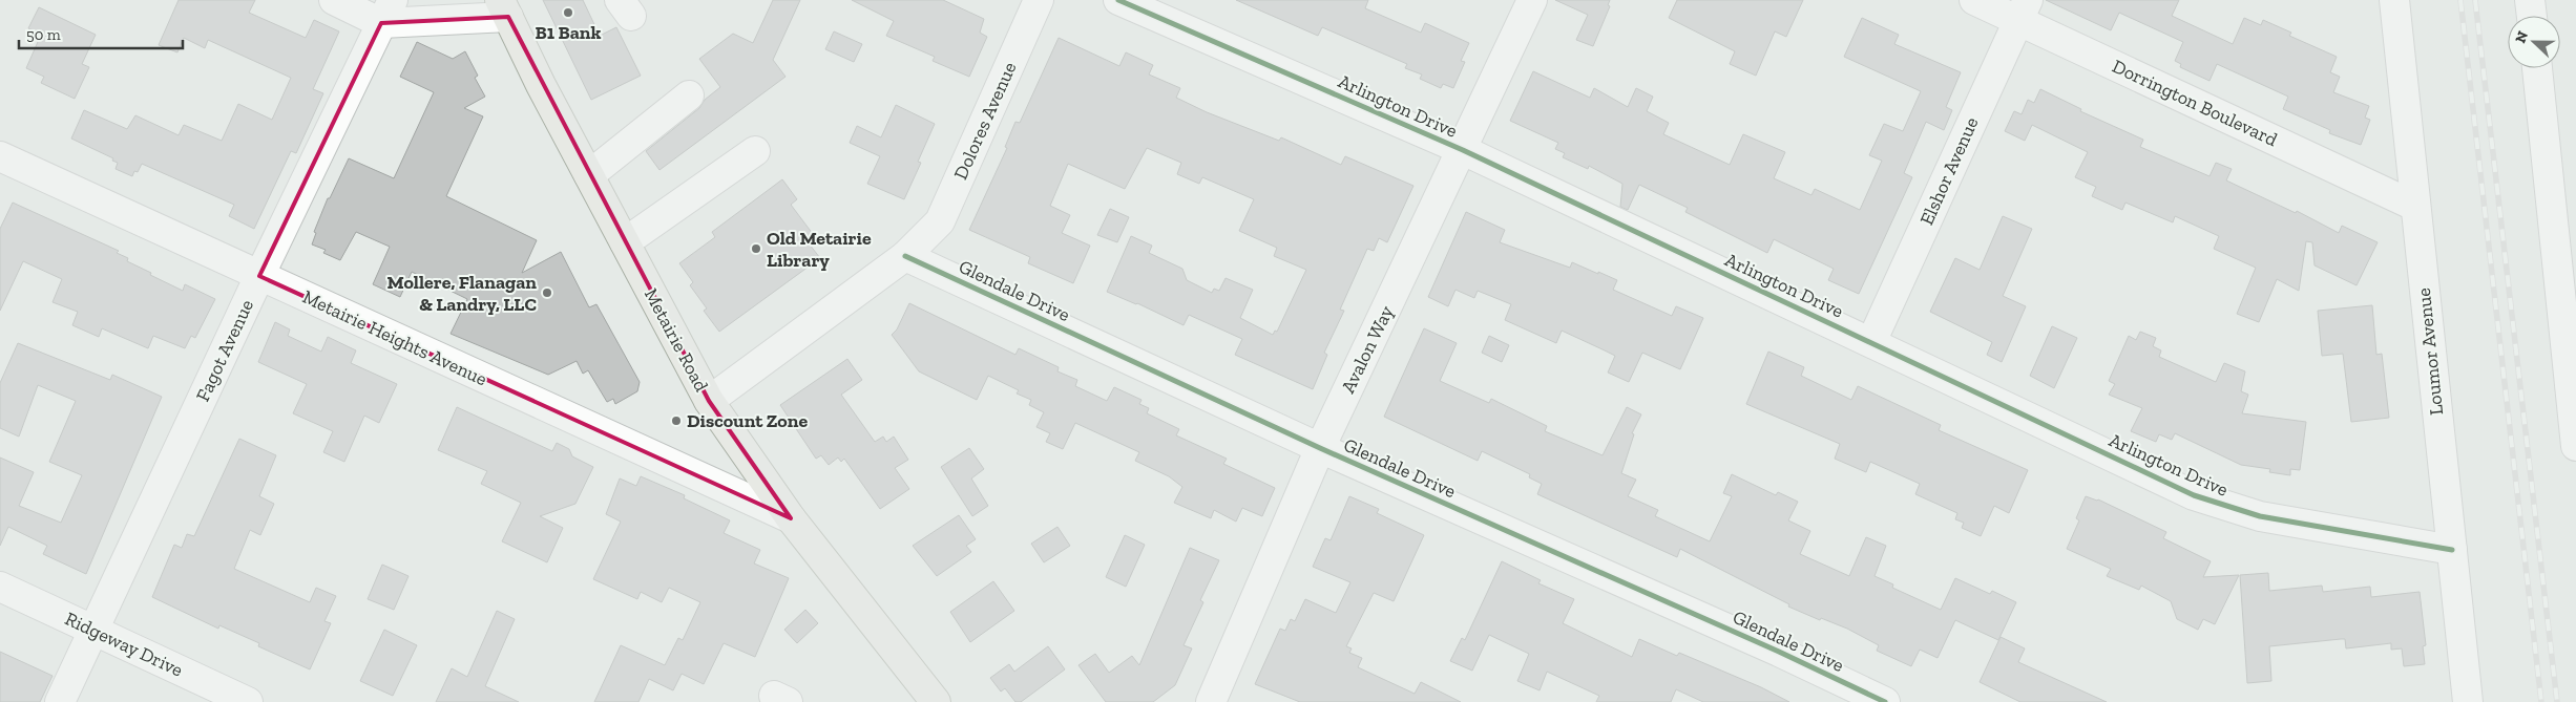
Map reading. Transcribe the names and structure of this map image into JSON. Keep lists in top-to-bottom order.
{
  "streets": {
    "main road": ["Metairie Road"],
    "street": [
      "Dorrington Boulevard",
      "Arlington Drive",
      "Dolores Avenue",
      "Elshor Avenue",
      "Glendale Drive",
      "Metairie Heights Avenue",
      "Avalon Way",
      "Fagot Avenue",
      "Loumor Avenue",
      "Ridgeway Drive"
    ]
  },
  "crossings": [
    ["Dorrington Boulevard", "Elshor Avenue"],
    ["Dorrington Boulevard", "Loumor Avenue"],
    ["Arlington Drive", "Elshor Avenue"],
    ["Arlington Drive", "Avalon Way"],
    ["Arlington Drive", "Loumor Avenue"],
    ["Dolores Avenue", "Glendale Drive"],
    ["Glendale Drive", "Avalon Way"],
    ["Metairie Heights Avenue", "Metairie Road"],
    ["Metairie Heights Avenue", "Fagot Avenue"],
    ["Fagot Avenue", "Ridgeway Drive"]
  ],
  "places": [
    "B1 Bank",
    "Old Metairie Library",
    "Mollere, Flanagan & Landry, LLC",
    "Discount Zone"
  ],
  "scale_bar": "50 m",
  "north": "left"
}
